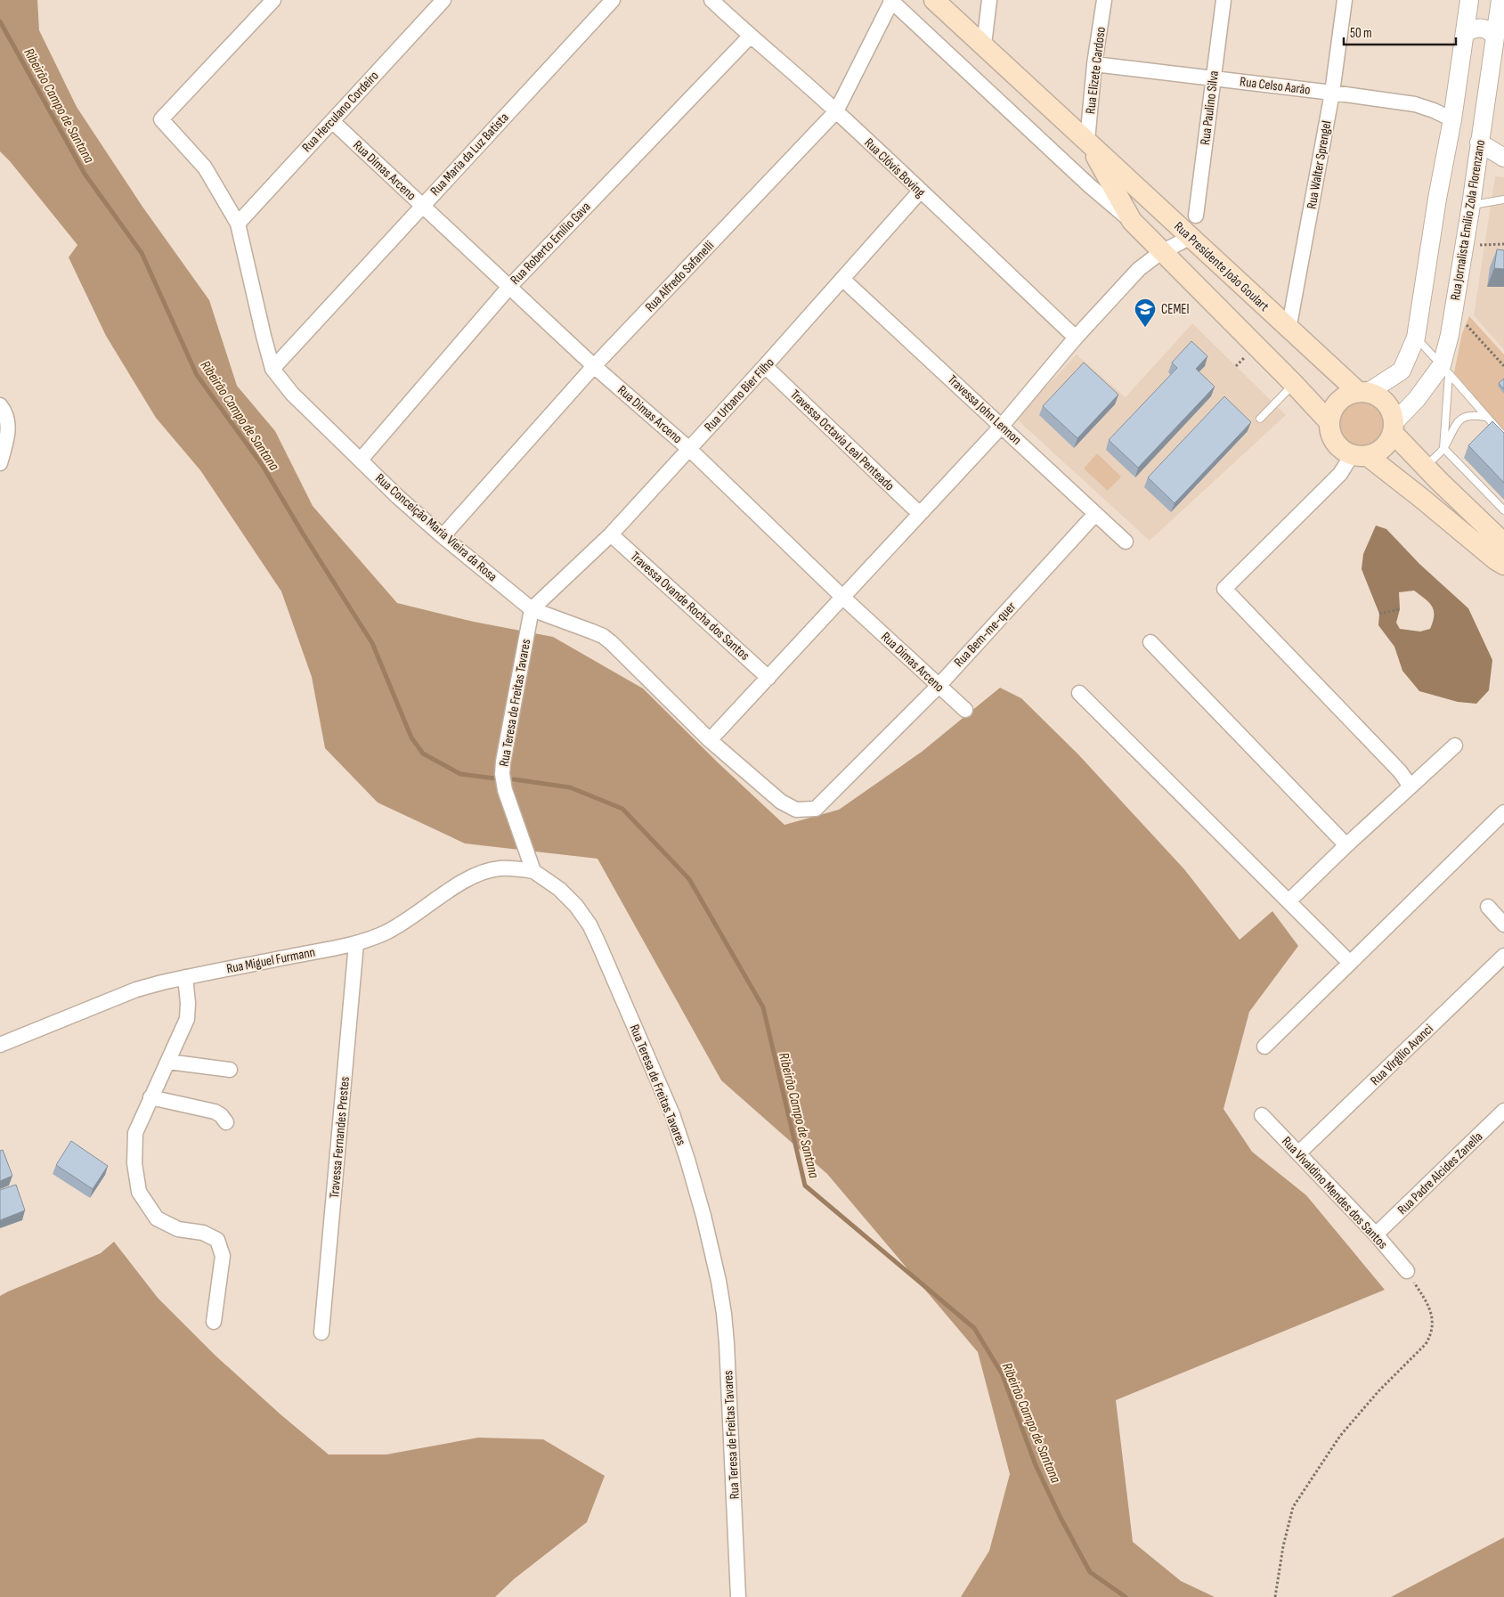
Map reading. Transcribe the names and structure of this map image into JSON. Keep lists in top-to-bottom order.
{
  "streets": {
    "main road": ["Rua Presidente João Goulart"],
    "street": [
      "Rua Elizete Cardoso",
      "Rua Celso Aarão",
      "Rua Paulino Silva",
      "Rua Herculano Cordeiro",
      "Rua Maria da Luz Batista",
      "Rua Walter Sprengel",
      "Rua Clóvis Boving",
      "Rua Dimas Arceno",
      "Rua Jornalista Emílio Zola Florenzano",
      "Rua Roberto Emílio Gava",
      "Rua Alfredo Safanelli",
      "Rua Urbano Bier Filho",
      "Travessa John Lennon",
      "Travessa Octavia Leal Penteado",
      "Rua Conceição Maria Vieira da Rosa",
      "Travessa Ovande Rocha dos Santos",
      "Rua Bem-me-quer",
      "Rua Teresa de Freitas Tavares",
      "Rua Miguel Furmann",
      "Rua Virgílio Avanci",
      "Travessa Fernandes Prestes",
      "Rua Padre Alcides Zanella",
      "Rua Vivaldino Mendes dos Santos"
    ]
  },
  "crossings": [
    ["Rua Elizete Cardoso", "Rua Celso Aarão"],
    ["Rua Elizete Cardoso", "Rua Presidente João Goulart"],
    ["Rua Celso Aarão", "Rua Paulino Silva"],
    ["Rua Celso Aarão", "Rua Walter Sprengel"],
    ["Rua Herculano Cordeiro", "Rua Dimas Arceno"],
    ["Rua Herculano Cordeiro", "Rua Conceição Maria Vieira da Rosa"],
    ["Rua Maria da Luz Batista", "Rua Dimas Arceno"],
    ["Rua Maria da Luz Batista", "Rua Conceição Maria Vieira da Rosa"],
    ["Rua Walter Sprengel", "Rua Presidente João Goulart"],
    ["Rua Clóvis Boving", "Rua Roberto Emílio Gava"],
    ["Rua Clóvis Boving", "Rua Alfredo Safanelli"],
    ["Rua Clóvis Boving", "Rua Urbano Bier Filho"],
    ["Rua Dimas Arceno", "Rua Roberto Emílio Gava"],
    ["Rua Dimas Arceno", "Rua Alfredo Safanelli"],
    ["Rua Dimas Arceno", "Rua Urbano Bier Filho"],
    ["Rua Dimas Arceno", "Rua Bem-me-quer"],
    ["Rua Jornalista Emílio Zola Florenzano", "Rua Presidente João Goulart"],
    ["Rua Roberto Emílio Gava", "Rua Conceição Maria Vieira da Rosa"],
    ["Rua Presidente João Goulart", "Rua Alfredo Safanelli"],
    ["Rua Alfredo Safanelli", "Rua Conceição Maria Vieira da Rosa"],
    ["Rua Urbano Bier Filho", "Travessa John Lennon"],
    ["Rua Urbano Bier Filho", "Travessa Octavia Leal Penteado"],
    ["Rua Urbano Bier Filho", "Rua Conceição Maria Vieira da Rosa"],
    ["Rua Urbano Bier Filho", "Travessa Ovande Rocha dos Santos"],
    ["Rua Urbano Bier Filho", "Rua Teresa de Freitas Tavares"],
    ["Travessa John Lennon", "Rua Bem-me-quer"],
    ["Rua Conceição Maria Vieira da Rosa", "Rua Bem-me-quer"],
    ["Rua Conceição Maria Vieira da Rosa", "Rua Teresa de Freitas Tavares"],
    ["Rua Teresa de Freitas Tavares", "Rua Miguel Furmann"],
    ["Rua Miguel Furmann", "Travessa Fernandes Prestes"],
    ["Rua Virgílio Avanci", "Rua Vivaldino Mendes dos Santos"],
    ["Rua Padre Alcides Zanella", "Rua Vivaldino Mendes dos Santos"]
  ],
  "water": ["Ribeirão Campo de Santana"],
  "places": {
    "school or university": ["CEMEI"]
  },
  "scale_bar": "50 m"
}
